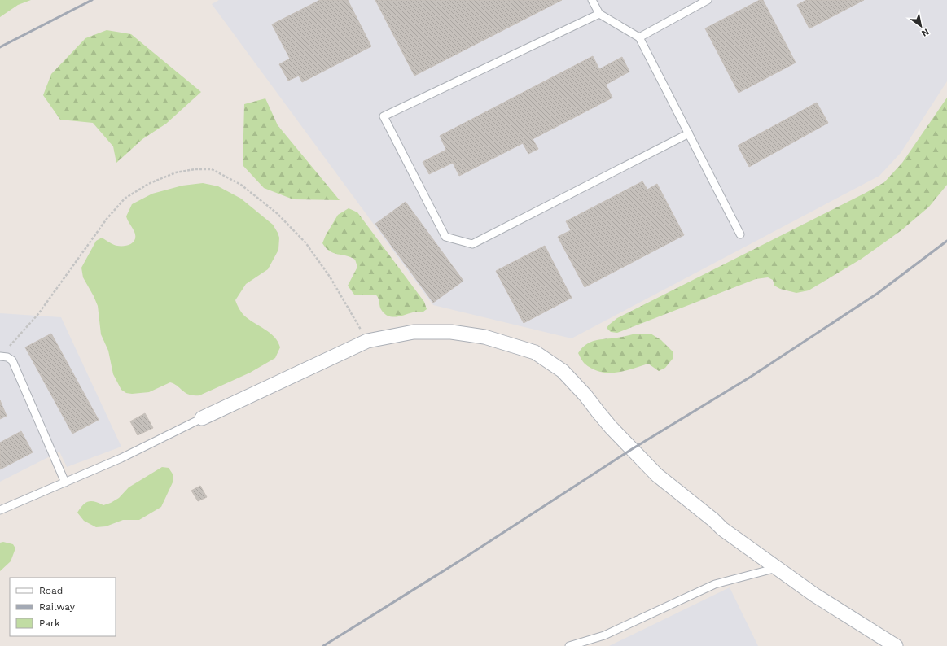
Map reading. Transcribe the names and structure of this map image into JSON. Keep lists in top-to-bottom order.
{
  "legend": ["Road", "Railway", "Park"],
  "north": "bottom right"
}
